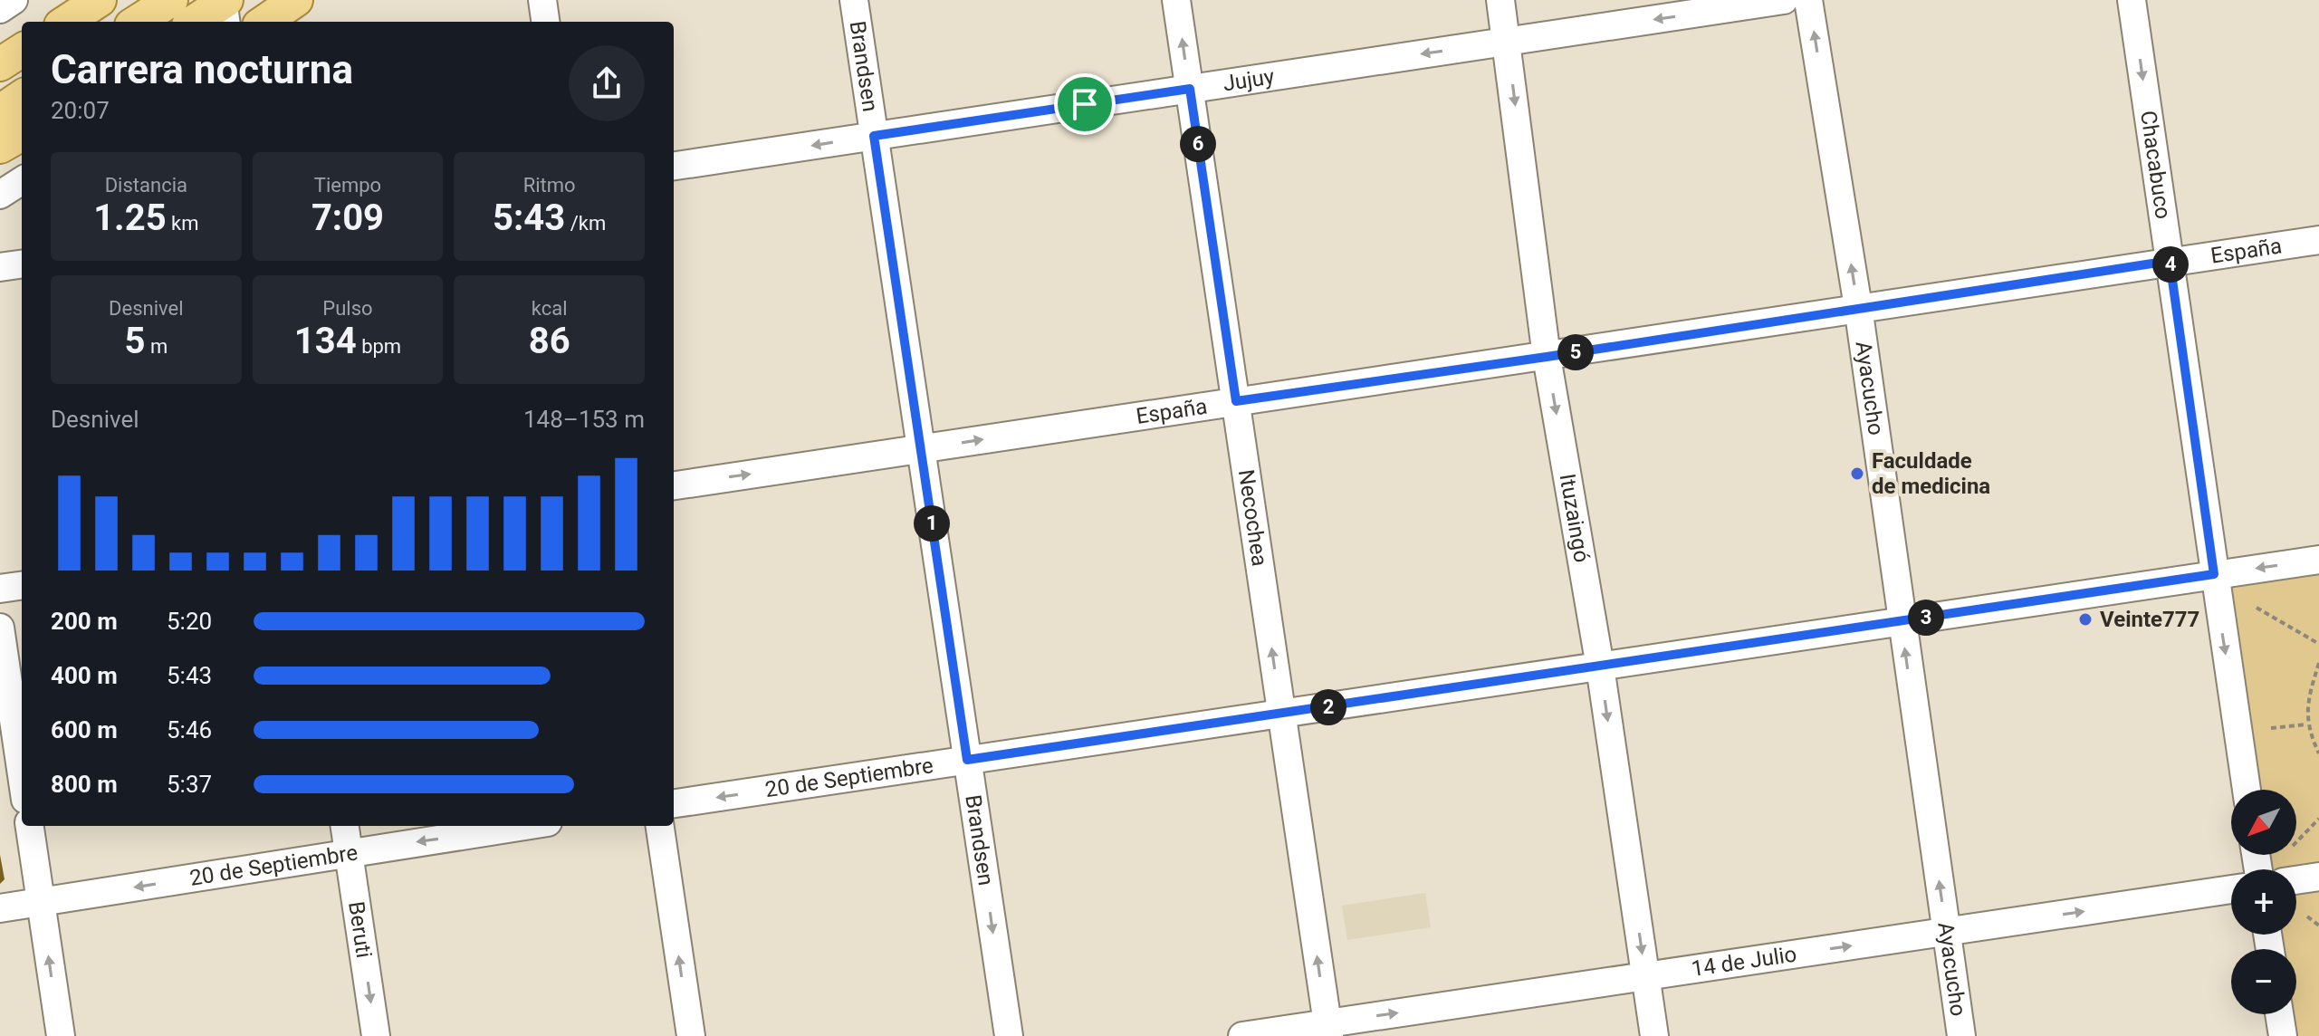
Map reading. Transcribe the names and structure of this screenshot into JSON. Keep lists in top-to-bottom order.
{
  "streets": {
    "street": [
      "Brandsen",
      "Jujuy",
      "Chacabuco",
      "España",
      "Ayacucho",
      "Necochea",
      "Ituzaingó",
      "20 de Septiembre",
      "Beruti",
      "14 de Julio"
    ]
  },
  "crossings": [
    ["Brandsen", "Jujuy"],
    ["Brandsen", "España"],
    ["Brandsen", "20 de Septiembre"],
    ["Jujuy", "Necochea"],
    ["Jujuy", "Ituzaingó"],
    ["Chacabuco", "España"],
    ["Chacabuco", "20 de Septiembre"],
    ["España", "Ayacucho"],
    ["España", "Necochea"],
    ["España", "Ituzaingó"],
    ["Ayacucho", "20 de Septiembre"],
    ["Ayacucho", "14 de Julio"],
    ["Necochea", "20 de Septiembre"],
    ["Necochea", "14 de Julio"],
    ["Ituzaingó", "20 de Septiembre"],
    ["Ituzaingó", "14 de Julio"],
    ["20 de Septiembre", "Beruti"]
  ],
  "one_way": [
    "Jujuy",
    "Chacabuco",
    "Ayacucho",
    "Necochea",
    "Ituzaingó",
    "20 de Septiembre",
    "Beruti",
    "14 de Julio"
  ],
  "places": ["Faculdade de medicina", "Veinte777"],
  "north": "bottom left",
  "page": {
    "heading": ["Carrera nocturna", "20:07"],
    "pins": [
      "6",
      "4",
      "5",
      "1",
      "3",
      "2"
    ],
    "stats": [
      ["Distancia", "1.25 km"],
      ["Tiempo", "7:09"],
      ["Ritmo", "5:43 /km"],
      ["Desnivel", "5 m"],
      ["Pulso", "134 bpm"],
      ["kcal", "86"]
    ],
    "chart": ["Desnivel", "148–153 m"],
    "list": [
      {
        "name": "200 m",
        "note": "5:20"
      },
      {
        "name": "400 m",
        "note": "5:43"
      },
      {
        "name": "600 m",
        "note": "5:46"
      },
      {
        "name": "800 m",
        "note": "5:37"
      }
    ],
    "map_buttons": ["+", "−"]
  }
}
